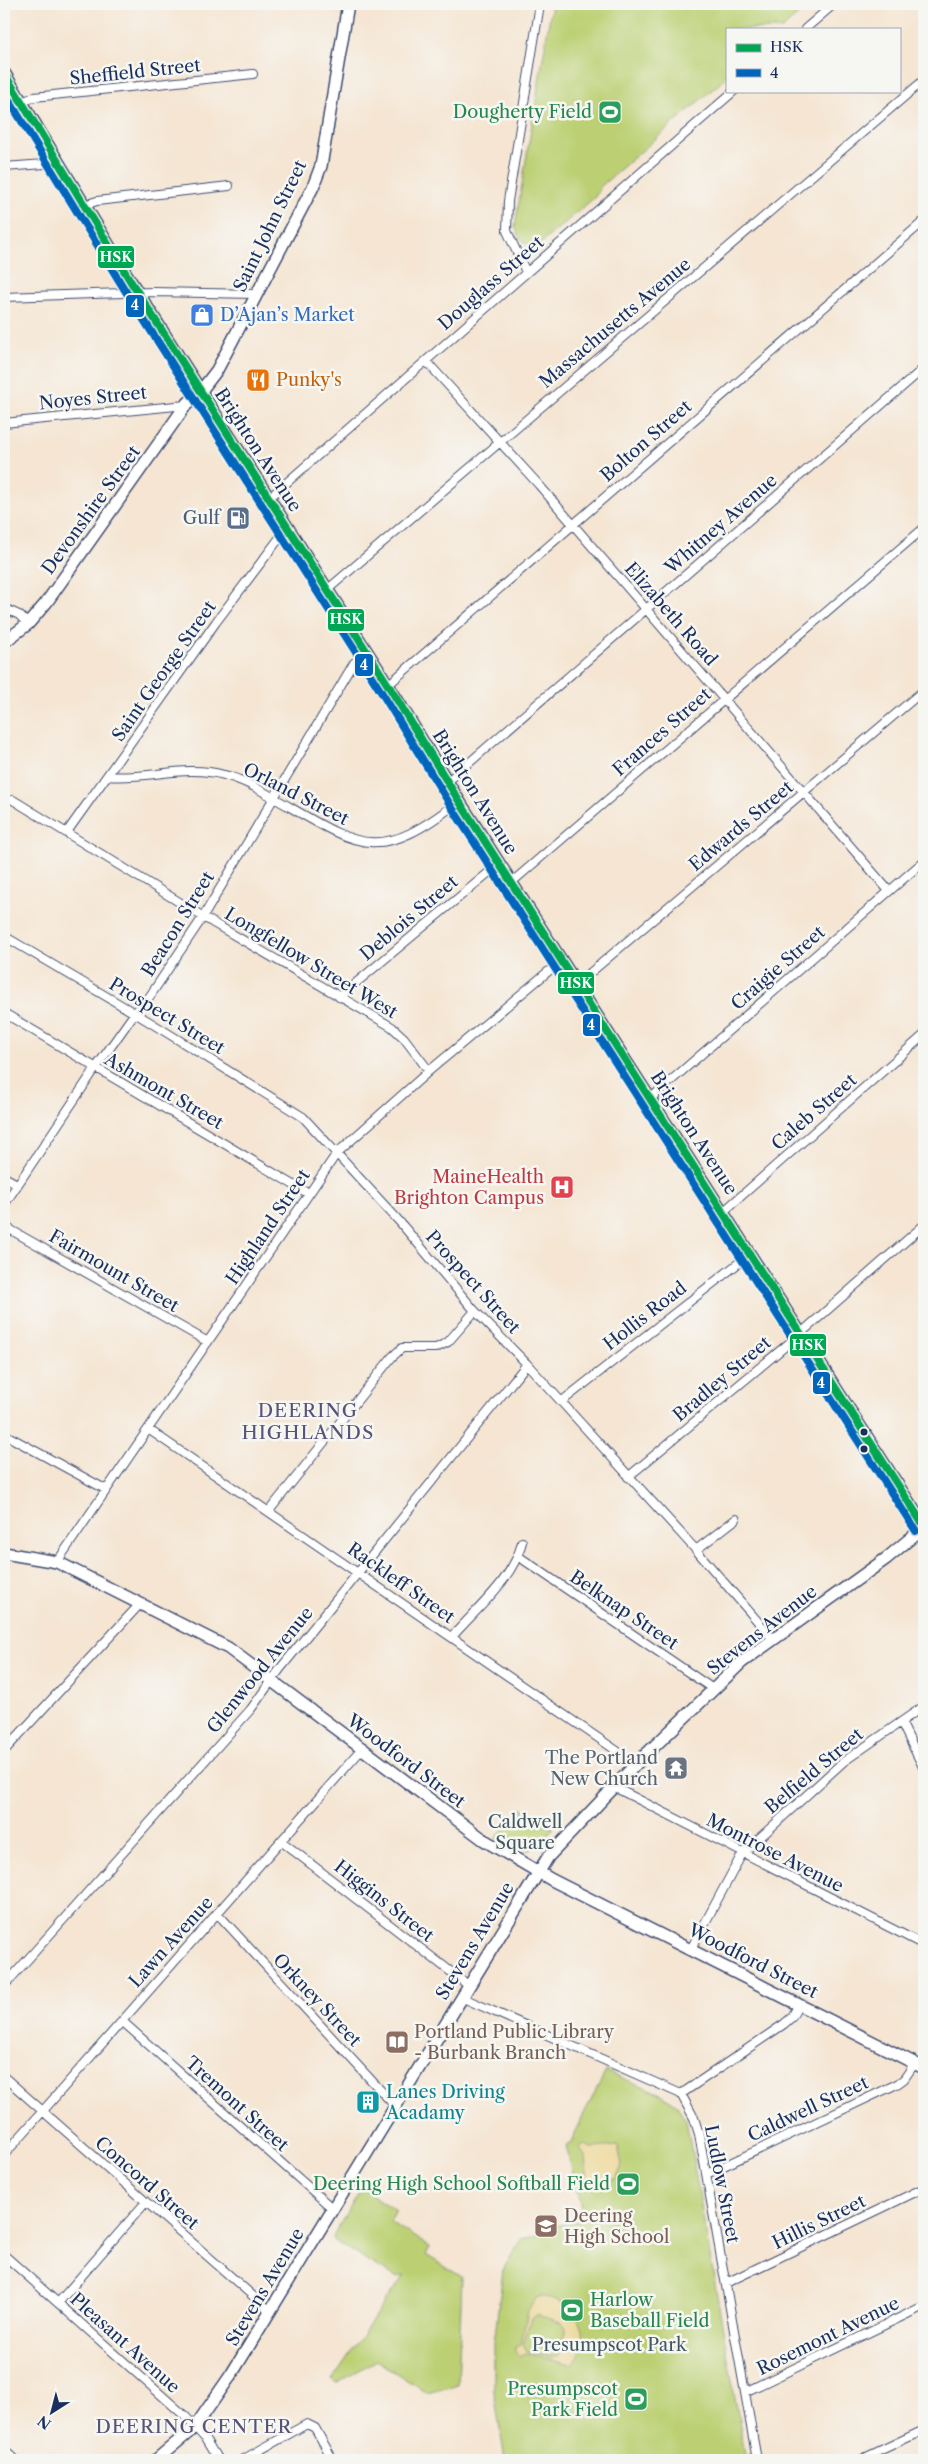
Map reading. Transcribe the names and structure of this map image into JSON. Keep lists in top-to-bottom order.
{
  "streets": {
    "main road": [
      "Saint John Street",
      "Brighton Avenue",
      "Devonshire Street",
      "Stevens Avenue",
      "Woodford Street"
    ],
    "street": [
      "Sheffield Street",
      "Douglass Street",
      "Massachusetts Avenue",
      "Noyes Street",
      "Bolton Street",
      "Whitney Avenue",
      "Elizabeth Road",
      "Saint George Street",
      "Frances Street",
      "Orland Street",
      "Edwards Street",
      "Deblois Street",
      "Beacon Street",
      "Longfellow Street West",
      "Craigie Street",
      "Prospect Street",
      "Ashmont Street",
      "Caleb Street",
      "Highland Street",
      "Fairmount Street",
      "Hollis Road",
      "Bradley Street",
      "Rackleff Street",
      "Belknap Street",
      "Glenwood Avenue",
      "Belfield Street",
      "Montrose Avenue",
      "Higgins Street",
      "Lawn Avenue",
      "Orkney Street",
      "Tremont Street",
      "Caldwell Street",
      "Concord Street",
      "Ludlow Street",
      "Hillis Street",
      "Rosemont Avenue",
      "Pleasant Avenue"
    ]
  },
  "crossings": [
    ["Sheffield Street", "Brighton Avenue"],
    ["Saint John Street", "Brighton Avenue"],
    ["Saint John Street", "Devonshire Street"],
    ["Douglass Street", "Brighton Avenue"],
    ["Douglass Street", "Elizabeth Road"],
    ["Massachusetts Avenue", "Brighton Avenue"],
    ["Massachusetts Avenue", "Elizabeth Road"],
    ["Noyes Street", "Devonshire Street"],
    ["Bolton Street", "Brighton Avenue"],
    ["Bolton Street", "Elizabeth Road"],
    ["Brighton Avenue", "Devonshire Street"],
    ["Brighton Avenue", "Whitney Avenue"],
    ["Brighton Avenue", "Saint George Street"],
    ["Brighton Avenue", "Frances Street"],
    ["Brighton Avenue", "Orland Street"],
    ["Brighton Avenue", "Edwards Street"],
    ["Brighton Avenue", "Deblois Street"],
    ["Brighton Avenue", "Beacon Street"],
    ["Brighton Avenue", "Craigie Street"],
    ["Brighton Avenue", "Caleb Street"],
    ["Brighton Avenue", "Highland Street"],
    ["Brighton Avenue", "Hollis Road"],
    ["Brighton Avenue", "Bradley Street"],
    ["Brighton Avenue", "Stevens Avenue"],
    ["Whitney Avenue", "Elizabeth Road"],
    ["Elizabeth Road", "Frances Street"],
    ["Elizabeth Road", "Edwards Street"],
    ["Elizabeth Road", "Craigie Street"],
    ["Saint George Street", "Orland Street"],
    ["Saint George Street", "Longfellow Street West"],
    ["Orland Street", "Beacon Street"],
    ["Deblois Street", "Longfellow Street West"],
    ["Beacon Street", "Longfellow Street West"],
    ["Beacon Street", "Prospect Street"],
    ["Beacon Street", "Ashmont Street"],
    ["Longfellow Street West", "Highland Street"],
    ["Prospect Street", "Highland Street"],
    ["Prospect Street", "Hollis Road"],
    ["Prospect Street", "Bradley Street"],
    ["Prospect Street", "Stevens Avenue"],
    ["Prospect Street", "Glenwood Avenue"],
    ["Ashmont Street", "Highland Street"],
    ["Highland Street", "Fairmount Street"],
    ["Highland Street", "Rackleff Street"],
    ["Highland Street", "Woodford Street"],
    ["Rackleff Street", "Stevens Avenue"],
    ["Rackleff Street", "Glenwood Avenue"],
    ["Belknap Street", "Stevens Avenue"],
    ["Stevens Avenue", "Woodford Street"],
    ["Stevens Avenue", "Montrose Avenue"],
    ["Stevens Avenue", "Higgins Street"],
    ["Stevens Avenue", "Orkney Street"],
    ["Stevens Avenue", "Tremont Street"],
    ["Stevens Avenue", "Concord Street"],
    ["Stevens Avenue", "Pleasant Avenue"],
    ["Glenwood Avenue", "Woodford Street"],
    ["Woodford Street", "Belfield Street"],
    ["Woodford Street", "Lawn Avenue"],
    ["Woodford Street", "Caldwell Street"],
    ["Belfield Street", "Montrose Avenue"],
    ["Higgins Street", "Lawn Avenue"],
    ["Lawn Avenue", "Orkney Street"],
    ["Lawn Avenue", "Tremont Street"],
    ["Lawn Avenue", "Concord Street"],
    ["Caldwell Street", "Ludlow Street"],
    ["Ludlow Street", "Hillis Street"],
    ["Ludlow Street", "Rosemont Avenue"]
  ],
  "districts": ["DEERING HIGHLANDS", "DEERING CENTER"],
  "parks": ["Caldwell Square", "Presumpscot Park"],
  "places": {
    "sports": [
      "Dougherty Field",
      "Deering High School Softball Field",
      "Harlow Baseball Field",
      "Presumpscot Park Field"
    ],
    "shop": ["D’Ajan’s Market"],
    "restaurant": ["Punky's"],
    "fuel station": ["Gulf"],
    "hospital": ["MaineHealth Brighton Campus"],
    "temple": ["The Portland New Church"],
    "library": ["Portland Public Library - Burbank Branch"],
    "building": ["Lanes Driving Acadamy"],
    "school or university": ["Deering High School"]
  },
  "lines": ["transit line HSK", "transit line 4"],
  "legend": ["HSK", "4"],
  "north": "bottom left"
}
